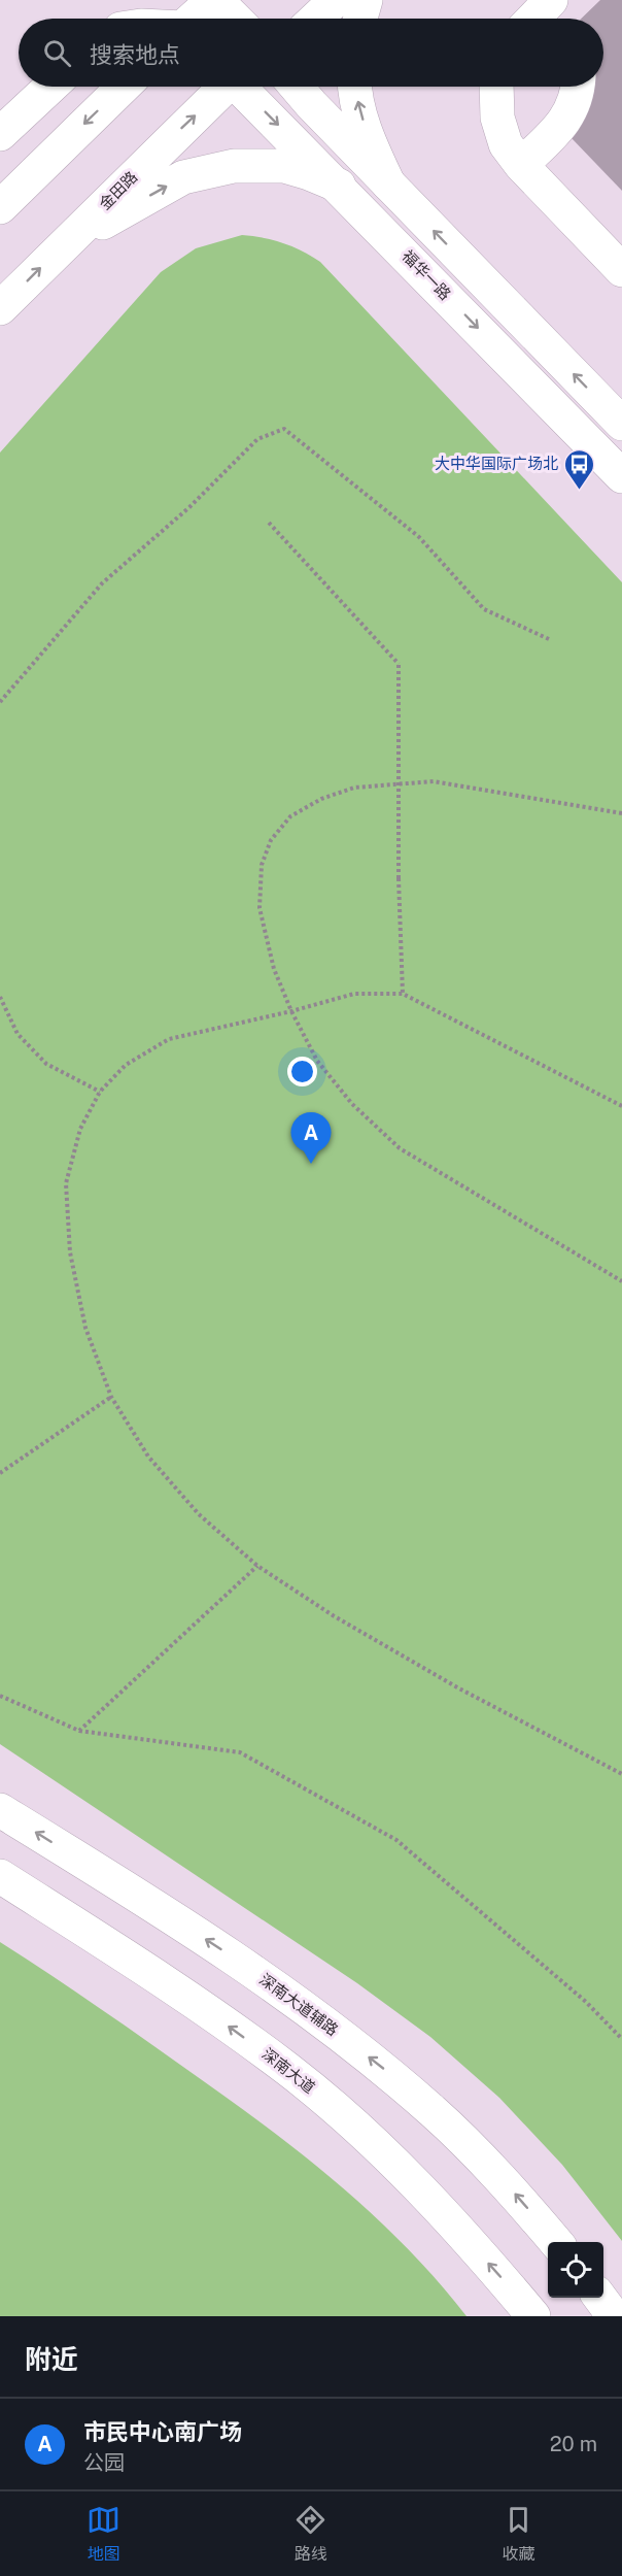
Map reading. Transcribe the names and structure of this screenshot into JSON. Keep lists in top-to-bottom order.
{
  "streets": {
    "main road": [
      "金田路",
      "福华一路",
      "深南大道辅路",
      "深南大道"
    ]
  },
  "one_way": ["深南大道辅路", "深南大道"],
  "places": {
    "bus stop": ["大中华国际广场北"]
  },
  "page": {
    "search": "搜索地点",
    "pins": "A",
    "heading": "附近",
    "list": [
      {
        "mark": "A",
        "name": "市民中心南广场",
        "note": "公园",
        "value": "20 m"
      }
    ],
    "nav": ["地图", "路线", "收藏"]
  }
}
